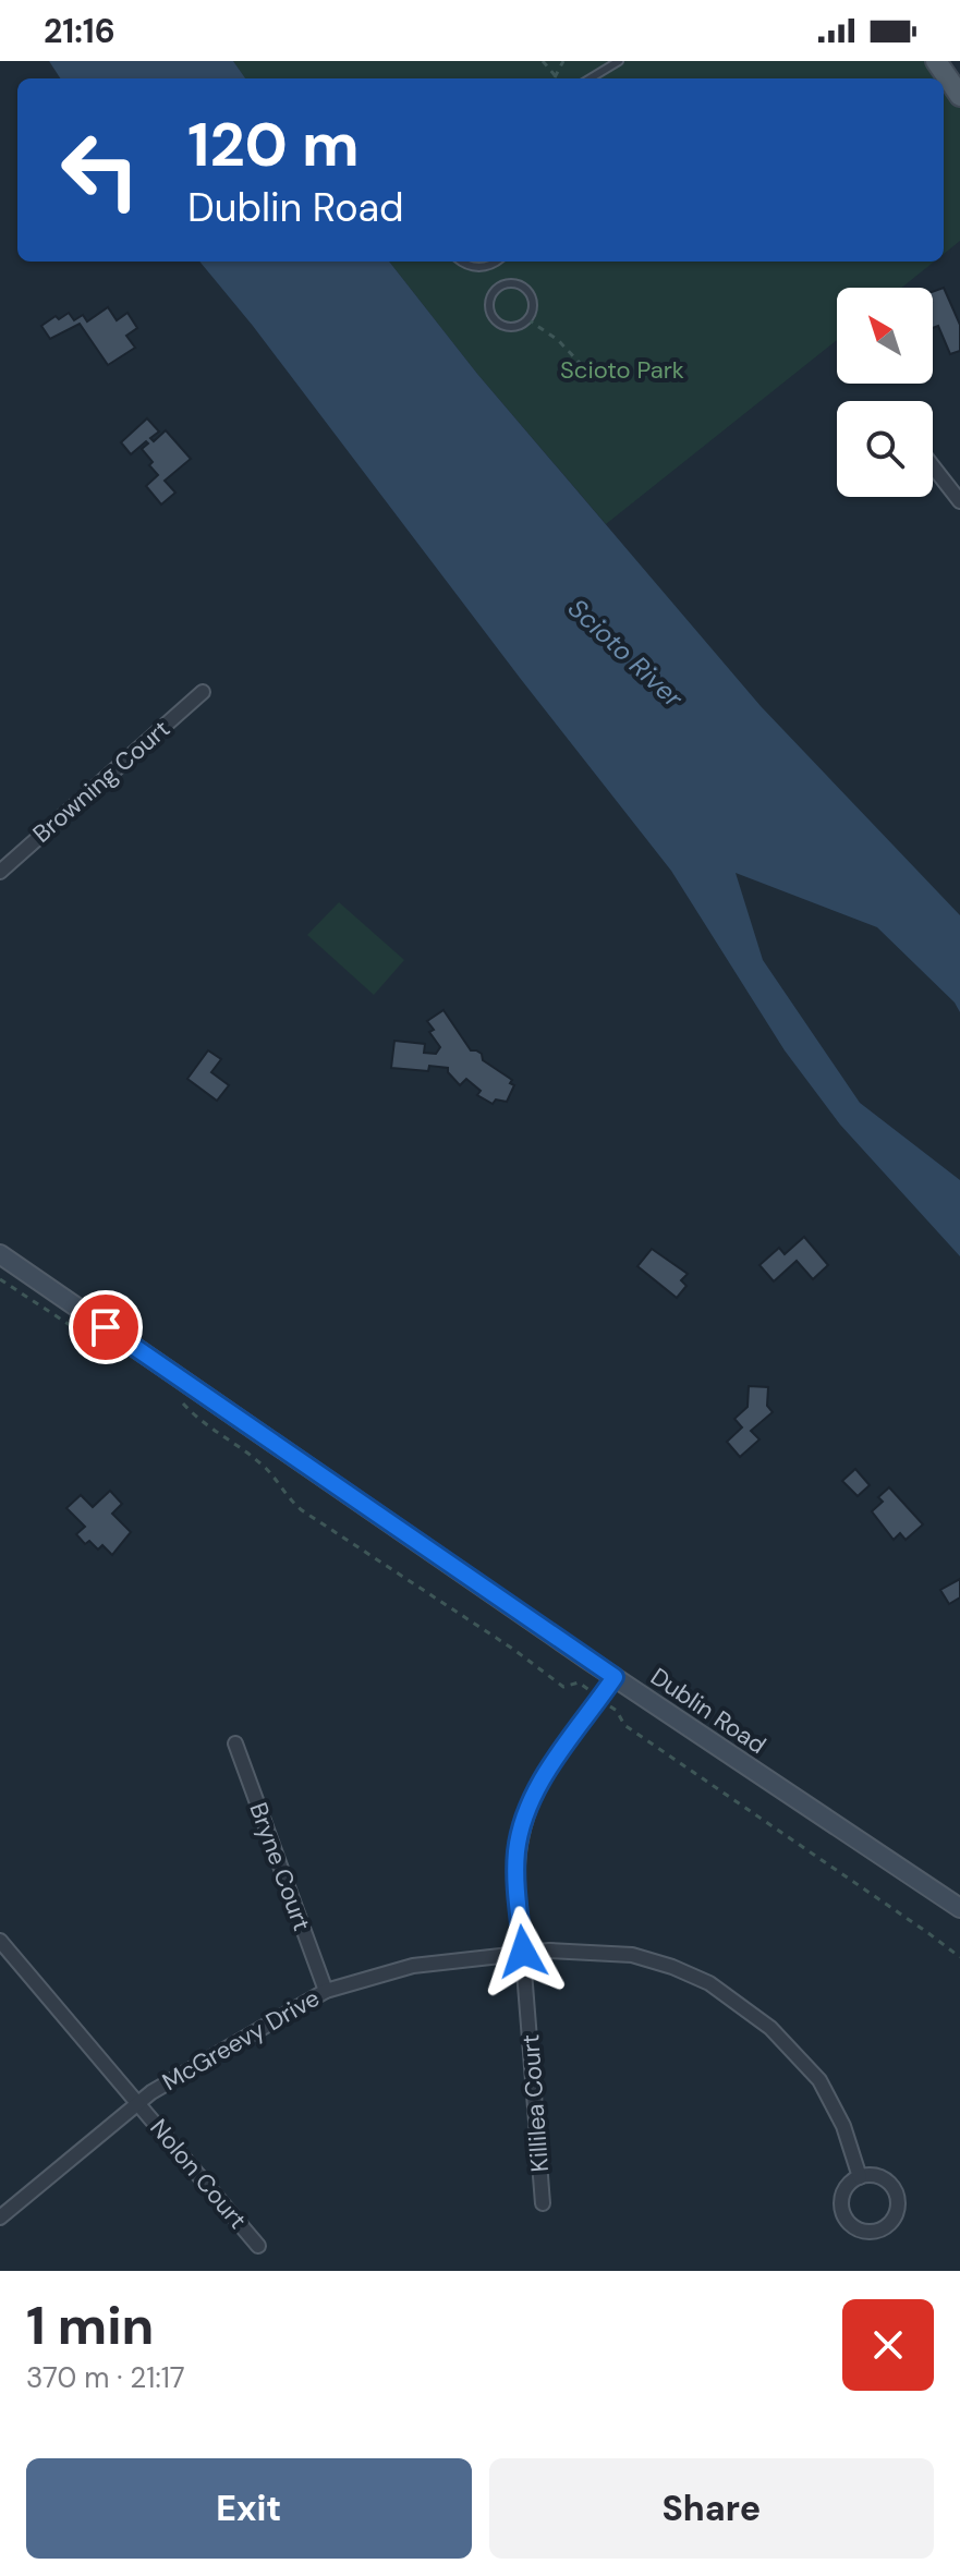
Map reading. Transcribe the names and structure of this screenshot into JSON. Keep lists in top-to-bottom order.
{
  "streets": {
    "main road": ["Dublin Road"],
    "street": [
      "Browning Court",
      "Bryne Court",
      "McGreevy Drive",
      "Killilea Court",
      "Nolon Court"
    ]
  },
  "crossings": [
    ["Dublin Road", "Killilea Court"],
    ["Bryne Court", "McGreevy Drive"],
    ["McGreevy Drive", "Killilea Court"],
    ["McGreevy Drive", "Nolon Court"]
  ],
  "water": ["Scioto River"],
  "parks": ["Scioto Park"],
  "north": "top left",
  "page": {
    "status": "21:16",
    "turn": ["120 m", "Dublin Road"],
    "heading": ["1 min", "370 m · 21:17"],
    "buttons": ["Exit", "Share"]
  }
}
